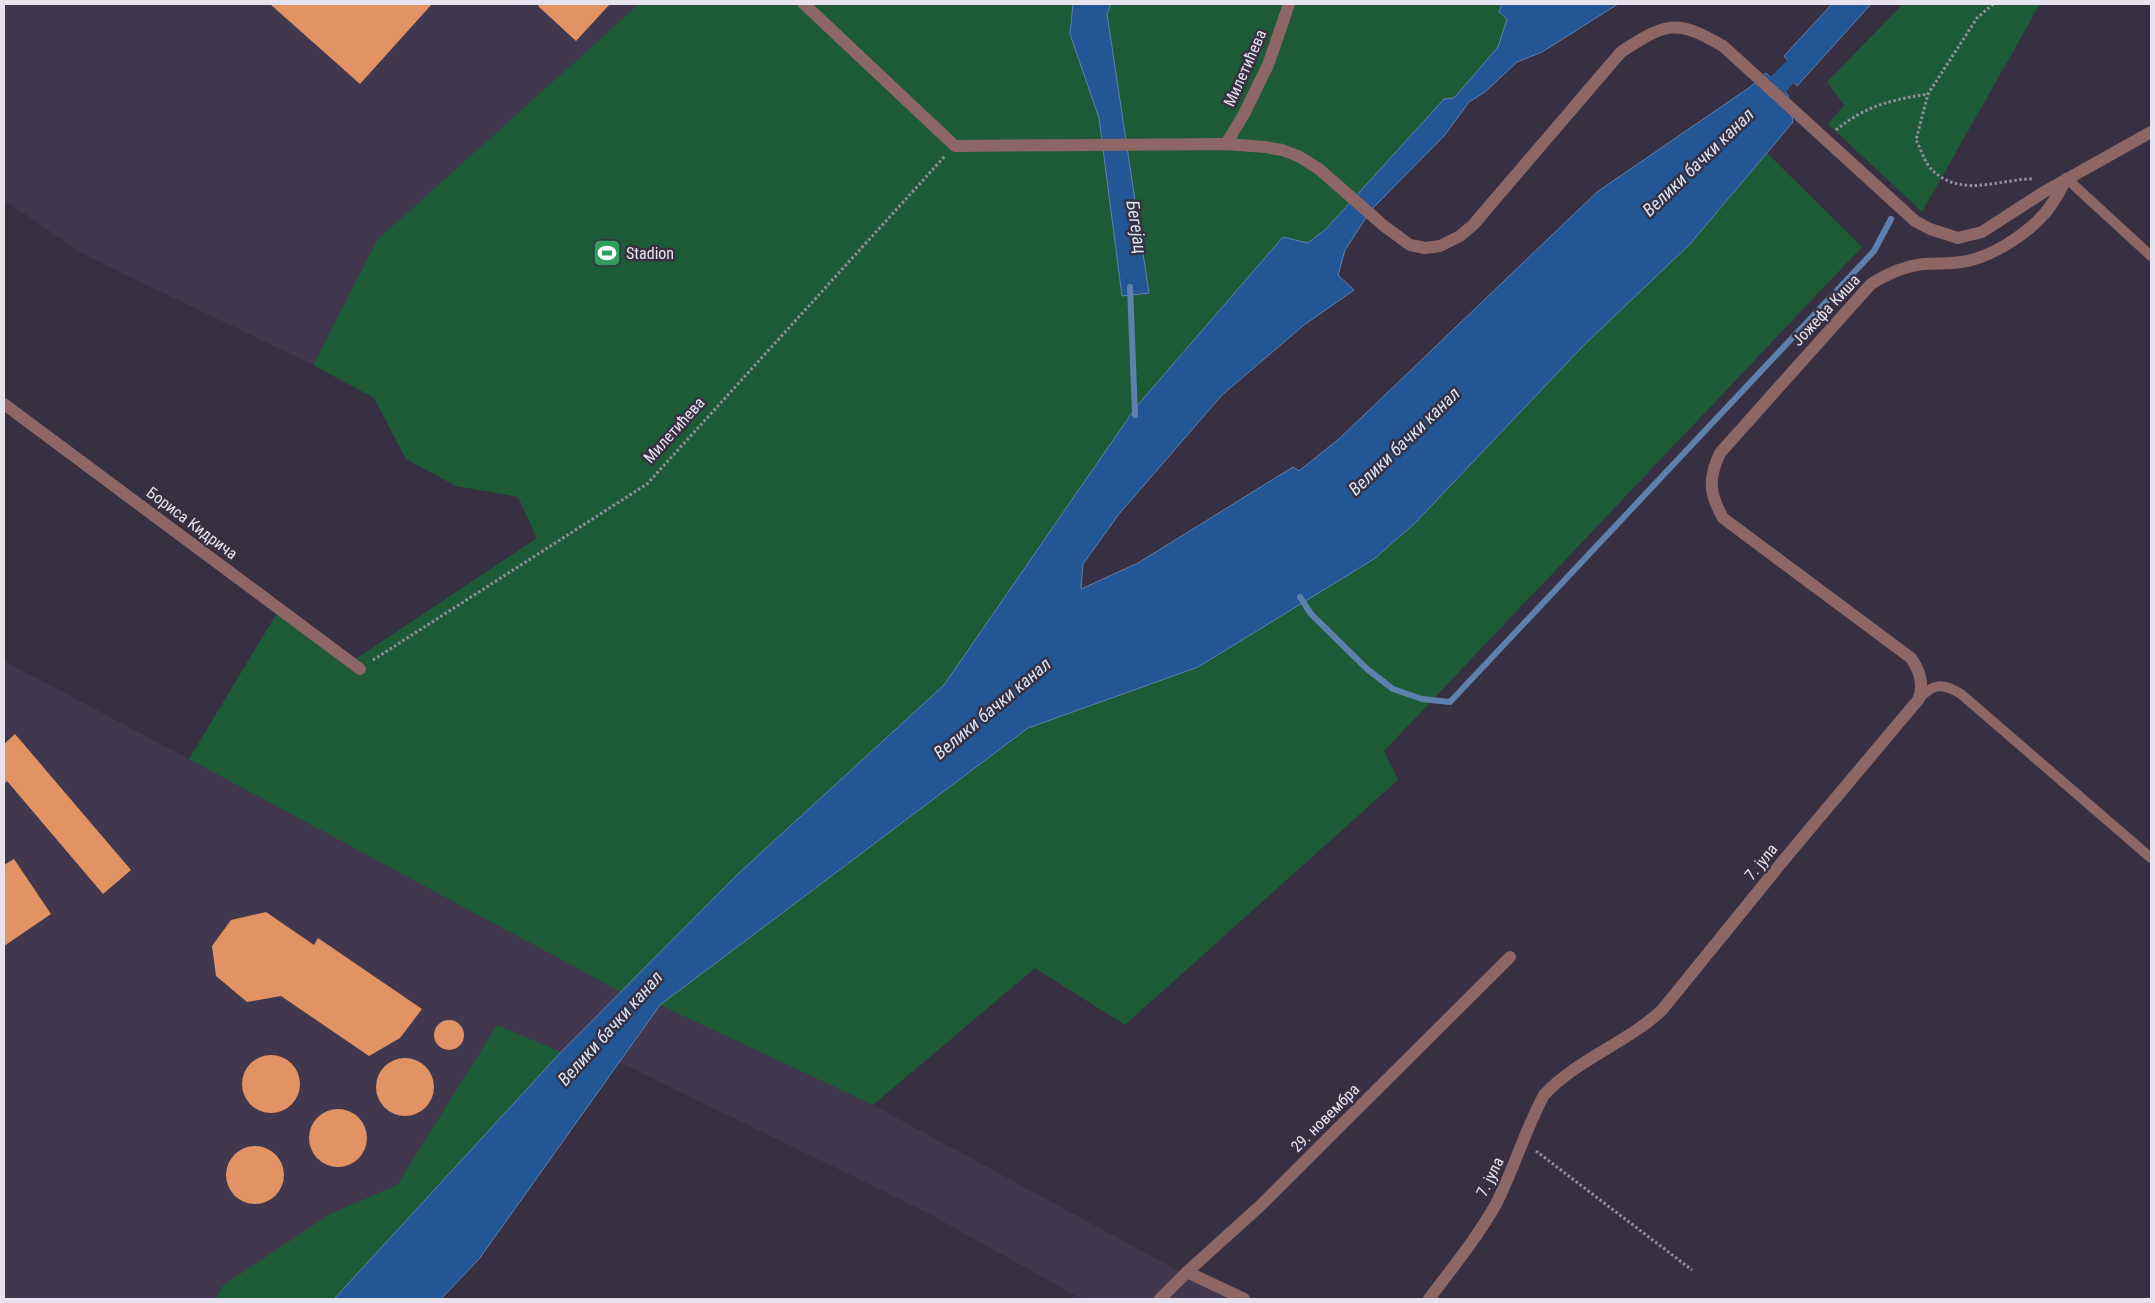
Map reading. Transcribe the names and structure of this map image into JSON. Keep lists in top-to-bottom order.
{
  "streets": {
    "street": [
      "Милетићева",
      "Јожефа Киша",
      "Бориса Кидрича",
      "7. јула",
      "29. новембра"
    ]
  },
  "crossings": [
    ["Милетићева", "Бориса Кидрича"],
    ["Јожефа Киша", "7. јула"]
  ],
  "water": ["Велики бачки канал", "Бегејац"],
  "places": {
    "sports": ["Stadion"]
  }
}
